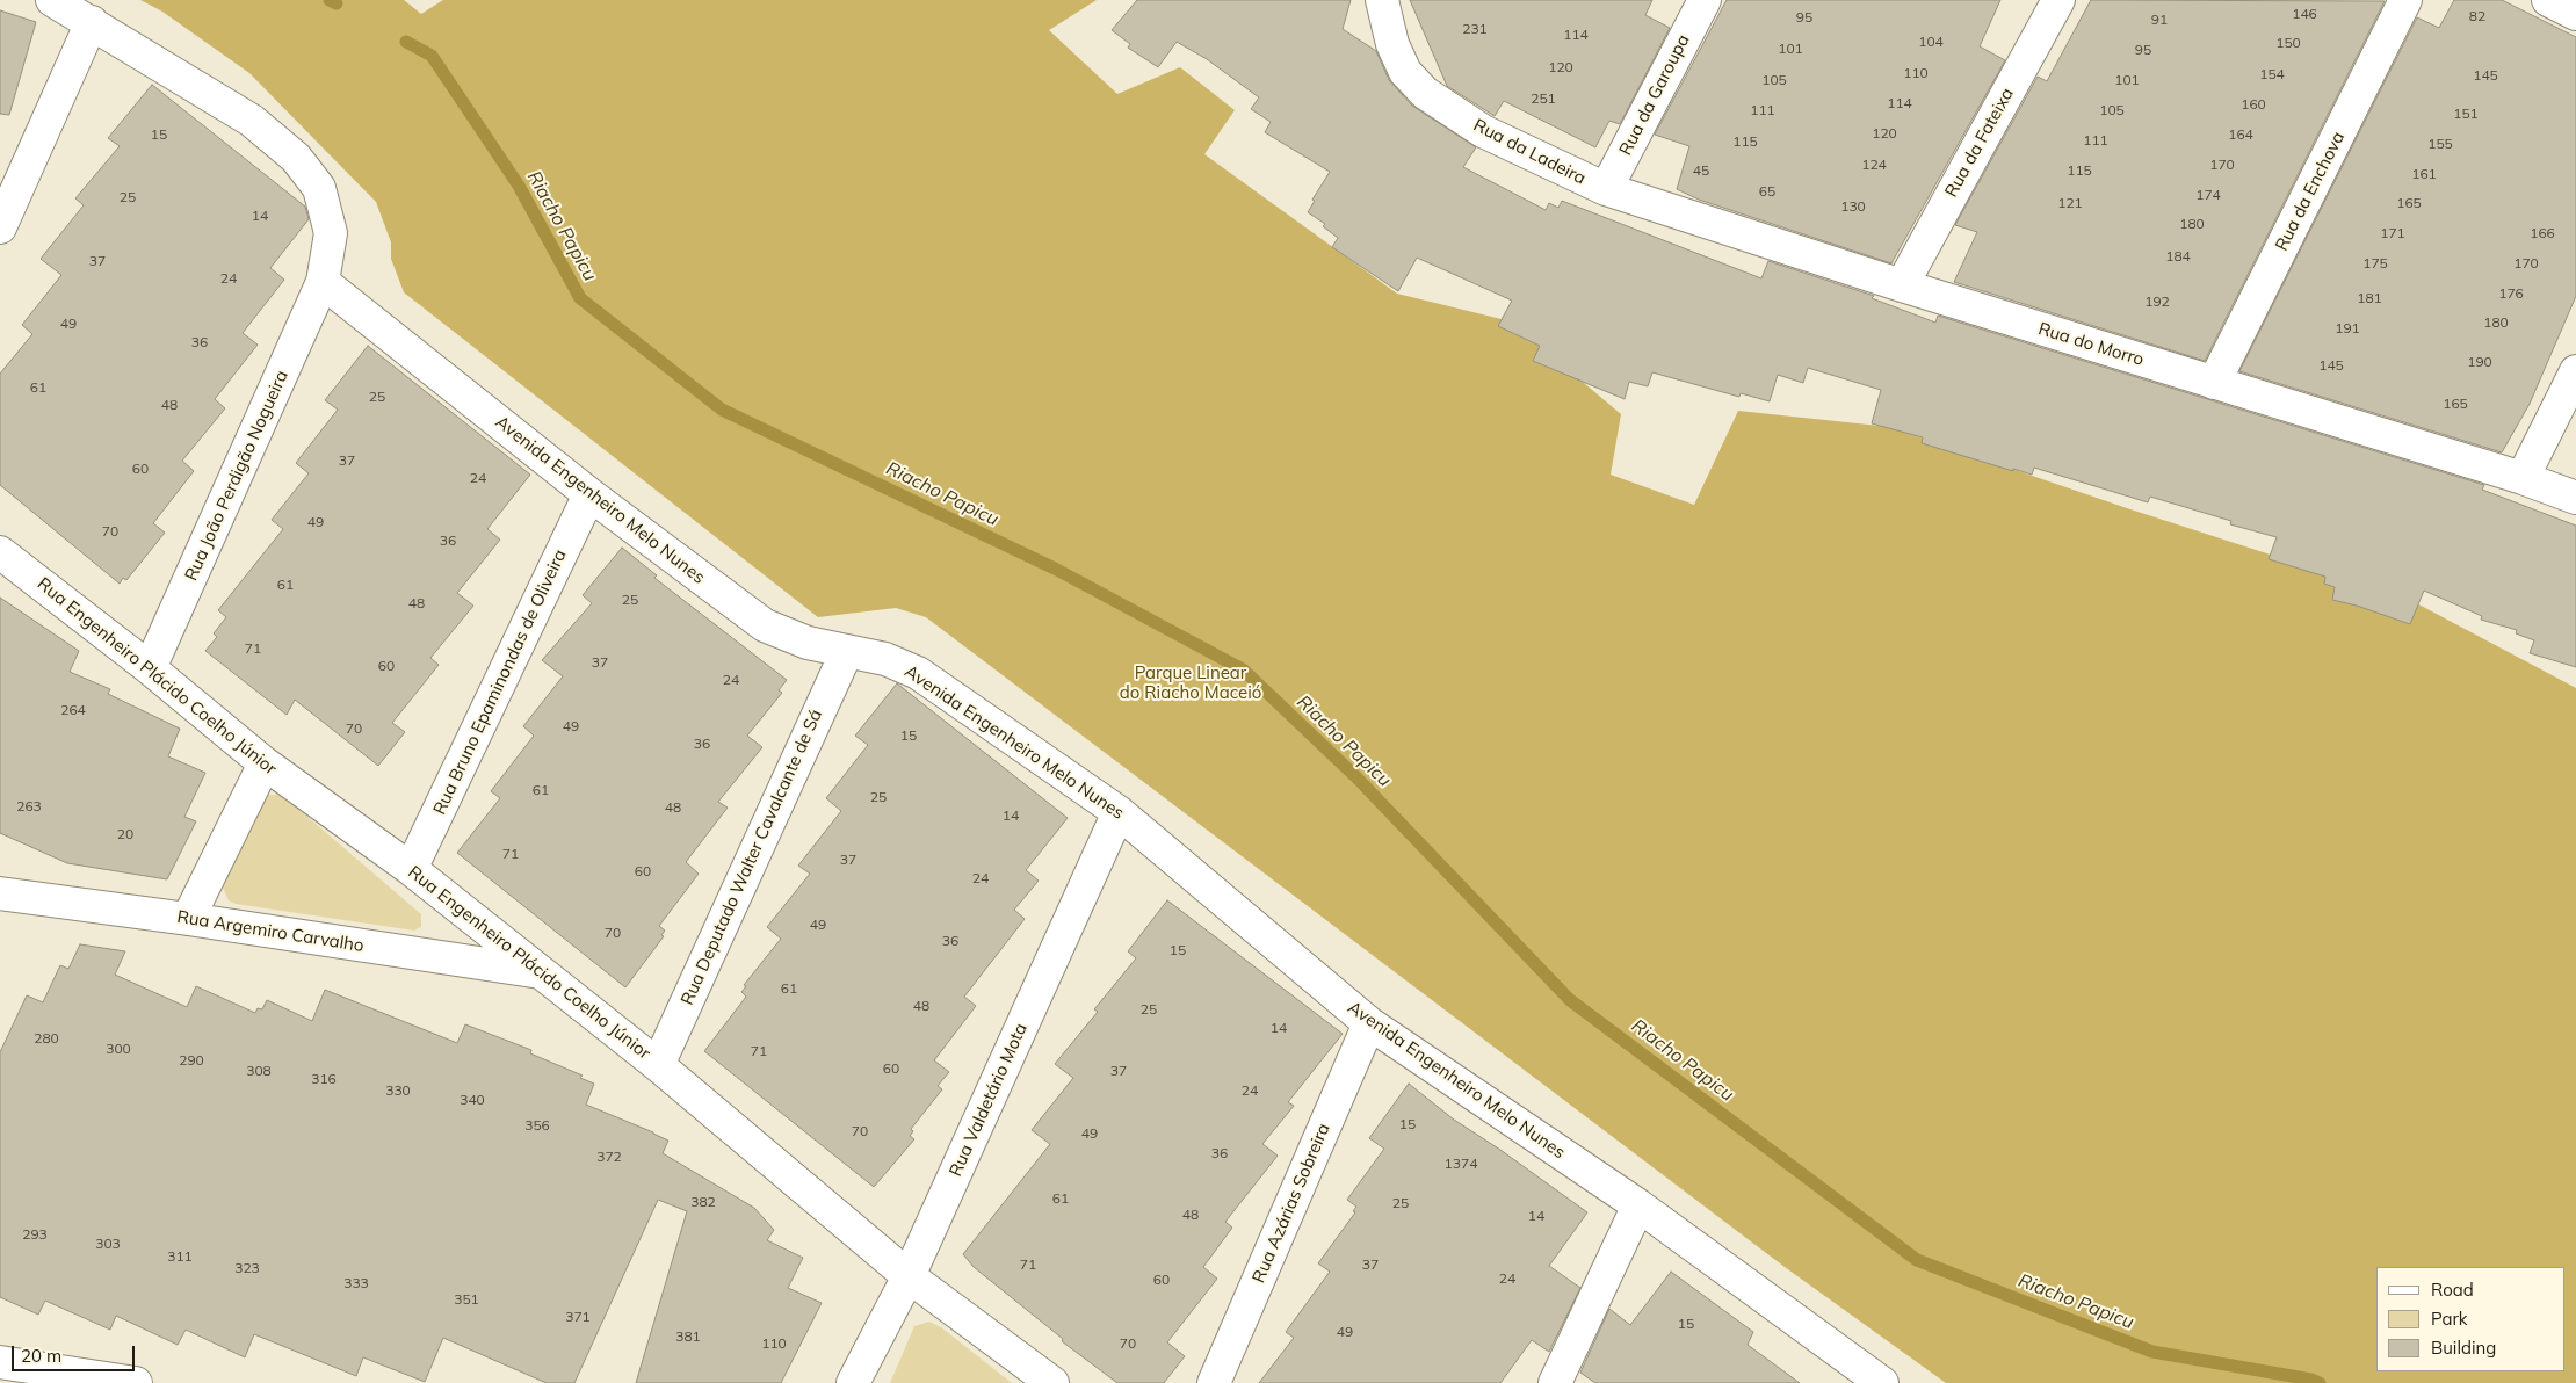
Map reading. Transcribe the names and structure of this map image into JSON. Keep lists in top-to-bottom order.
{
  "streets": {
    "street": [
      "Rua da Garoupa",
      "Rua da Fateixa",
      "Rua da Ladeira",
      "Rua da Enchova",
      "Rua do Morro",
      "Rua João Perdigão Nogueira",
      "Avenida Engenheiro Melo Nunes",
      "Rua Engenheiro Plácido Coelho Júnior",
      "Rua Bruno Epaminondas de Oliveira",
      "Rua Deputado Walter Cavalcante de Sá",
      "Rua Argemiro Carvalho",
      "Rua Valdetário Mota",
      "Rua Azárias Sobreira"
    ]
  },
  "crossings": [
    ["Rua da Garoupa", "Rua da Ladeira"],
    ["Rua da Garoupa", "Rua do Morro"],
    ["Rua da Fateixa", "Rua do Morro"],
    ["Rua da Ladeira", "Rua do Morro"],
    ["Rua da Enchova", "Rua do Morro"],
    ["Rua João Perdigão Nogueira", "Avenida Engenheiro Melo Nunes"],
    ["Rua João Perdigão Nogueira", "Rua Engenheiro Plácido Coelho Júnior"],
    ["Avenida Engenheiro Melo Nunes", "Rua Bruno Epaminondas de Oliveira"],
    ["Avenida Engenheiro Melo Nunes", "Rua Deputado Walter Cavalcante de Sá"],
    ["Avenida Engenheiro Melo Nunes", "Rua Valdetário Mota"],
    ["Avenida Engenheiro Melo Nunes", "Rua Azárias Sobreira"],
    ["Rua Engenheiro Plácido Coelho Júnior", "Rua Bruno Epaminondas de Oliveira"],
    ["Rua Engenheiro Plácido Coelho Júnior", "Rua Deputado Walter Cavalcante de Sá"],
    ["Rua Engenheiro Plácido Coelho Júnior", "Rua Argemiro Carvalho"],
    ["Rua Engenheiro Plácido Coelho Júnior", "Rua Valdetário Mota"]
  ],
  "water": ["Riacho Papicu"],
  "parks": ["Parque Linear do Riacho Maceió"],
  "house_numbers": [
    "146",
    "82",
    "95",
    "91",
    "231",
    "114",
    "104",
    "150",
    "101",
    "95",
    "120",
    "110",
    "154",
    "145",
    "105",
    "101",
    "251",
    "114",
    "160",
    "111",
    "105",
    "151",
    "120",
    "15",
    "164",
    "111",
    "115",
    "155",
    "124",
    "170",
    "45",
    "115",
    "161",
    "65",
    "174",
    "25",
    "121",
    "165",
    "130",
    "14",
    "180",
    "171",
    "166",
    "184",
    "37",
    "175",
    "170",
    "24",
    "176",
    "181",
    "192",
    "180",
    "49",
    "191",
    "36",
    "190",
    "145",
    "61",
    "25",
    "165",
    "48",
    "37",
    "60",
    "24",
    "49",
    "70",
    "36",
    "61",
    "25",
    "48",
    "71",
    "37",
    "60",
    "24",
    "264",
    "49",
    "70",
    "15",
    "36",
    "61",
    "25",
    "263",
    "48",
    "14",
    "20",
    "71",
    "37",
    "60",
    "24",
    "49",
    "70",
    "36",
    "15",
    "61",
    "48",
    "25",
    "14",
    "280",
    "300",
    "71",
    "290",
    "60",
    "308",
    "37",
    "316",
    "330",
    "24",
    "340",
    "15",
    "356",
    "70",
    "49",
    "36",
    "372",
    "1374",
    "61",
    "382",
    "25",
    "48",
    "14",
    "293",
    "303",
    "311",
    "71",
    "37",
    "323",
    "24",
    "60",
    "333",
    "351",
    "371",
    "15",
    "49",
    "381",
    "110",
    "70"
  ],
  "legend": ["Road", "Park", "Building"],
  "scale_bar": "20 m"
}
